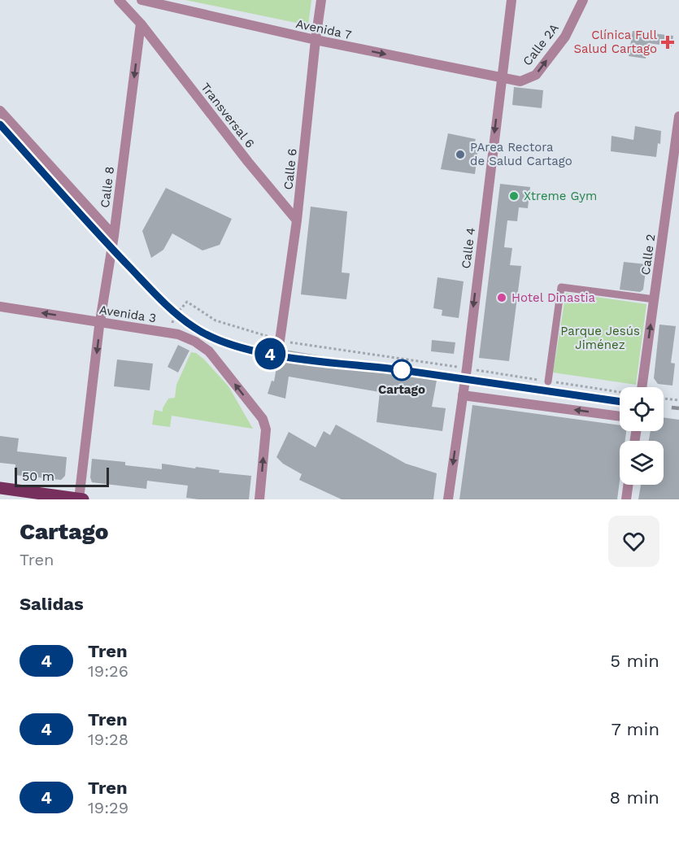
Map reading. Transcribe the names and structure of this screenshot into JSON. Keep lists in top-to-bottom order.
{
  "streets": {
    "street": [
      "Avenida 7",
      "Calle 2A",
      "Transversal 6",
      "Calle 6",
      "Calle 8",
      "Calle 4",
      "Calle 2",
      "Avenida 3"
    ]
  },
  "crossings": [
    ["Avenida 7", "Calle 2A"],
    ["Avenida 7", "Calle 6"],
    ["Avenida 7", "Calle 4"],
    ["Calle 2A", "Calle 4"],
    ["Transversal 6", "Calle 6"],
    ["Transversal 6", "Calle 8"],
    ["Calle 8", "Avenida 3"]
  ],
  "one_way": [
    "Avenida 7",
    "Calle 2A",
    "Calle 8",
    "Calle 4",
    "Avenida 3"
  ],
  "parks": ["Parque Jesús Jiménez"],
  "places": {
    "health": ["Clínica Full Salud Cartago"],
    "other": [
      "PArea Rectora de Salud Cartago",
      "Xtreme Gym",
      "Hotel Dinastia",
      "Cartago"
    ]
  },
  "scale_bar": "50 m",
  "page": {
    "on_map": "4",
    "scale": "50 m",
    "heading": [
      ["Cartago", "Tren"],
      "Salidas"
    ],
    "list": [
      {
        "mark": "4",
        "name": "Tren",
        "note": "19:26",
        "value": "5 min"
      },
      {
        "mark": "4",
        "name": "Tren",
        "note": "19:28",
        "value": "7 min"
      },
      {
        "mark": "4",
        "name": "Tren",
        "note": "19:29",
        "value": "8 min"
      }
    ]
  }
}
